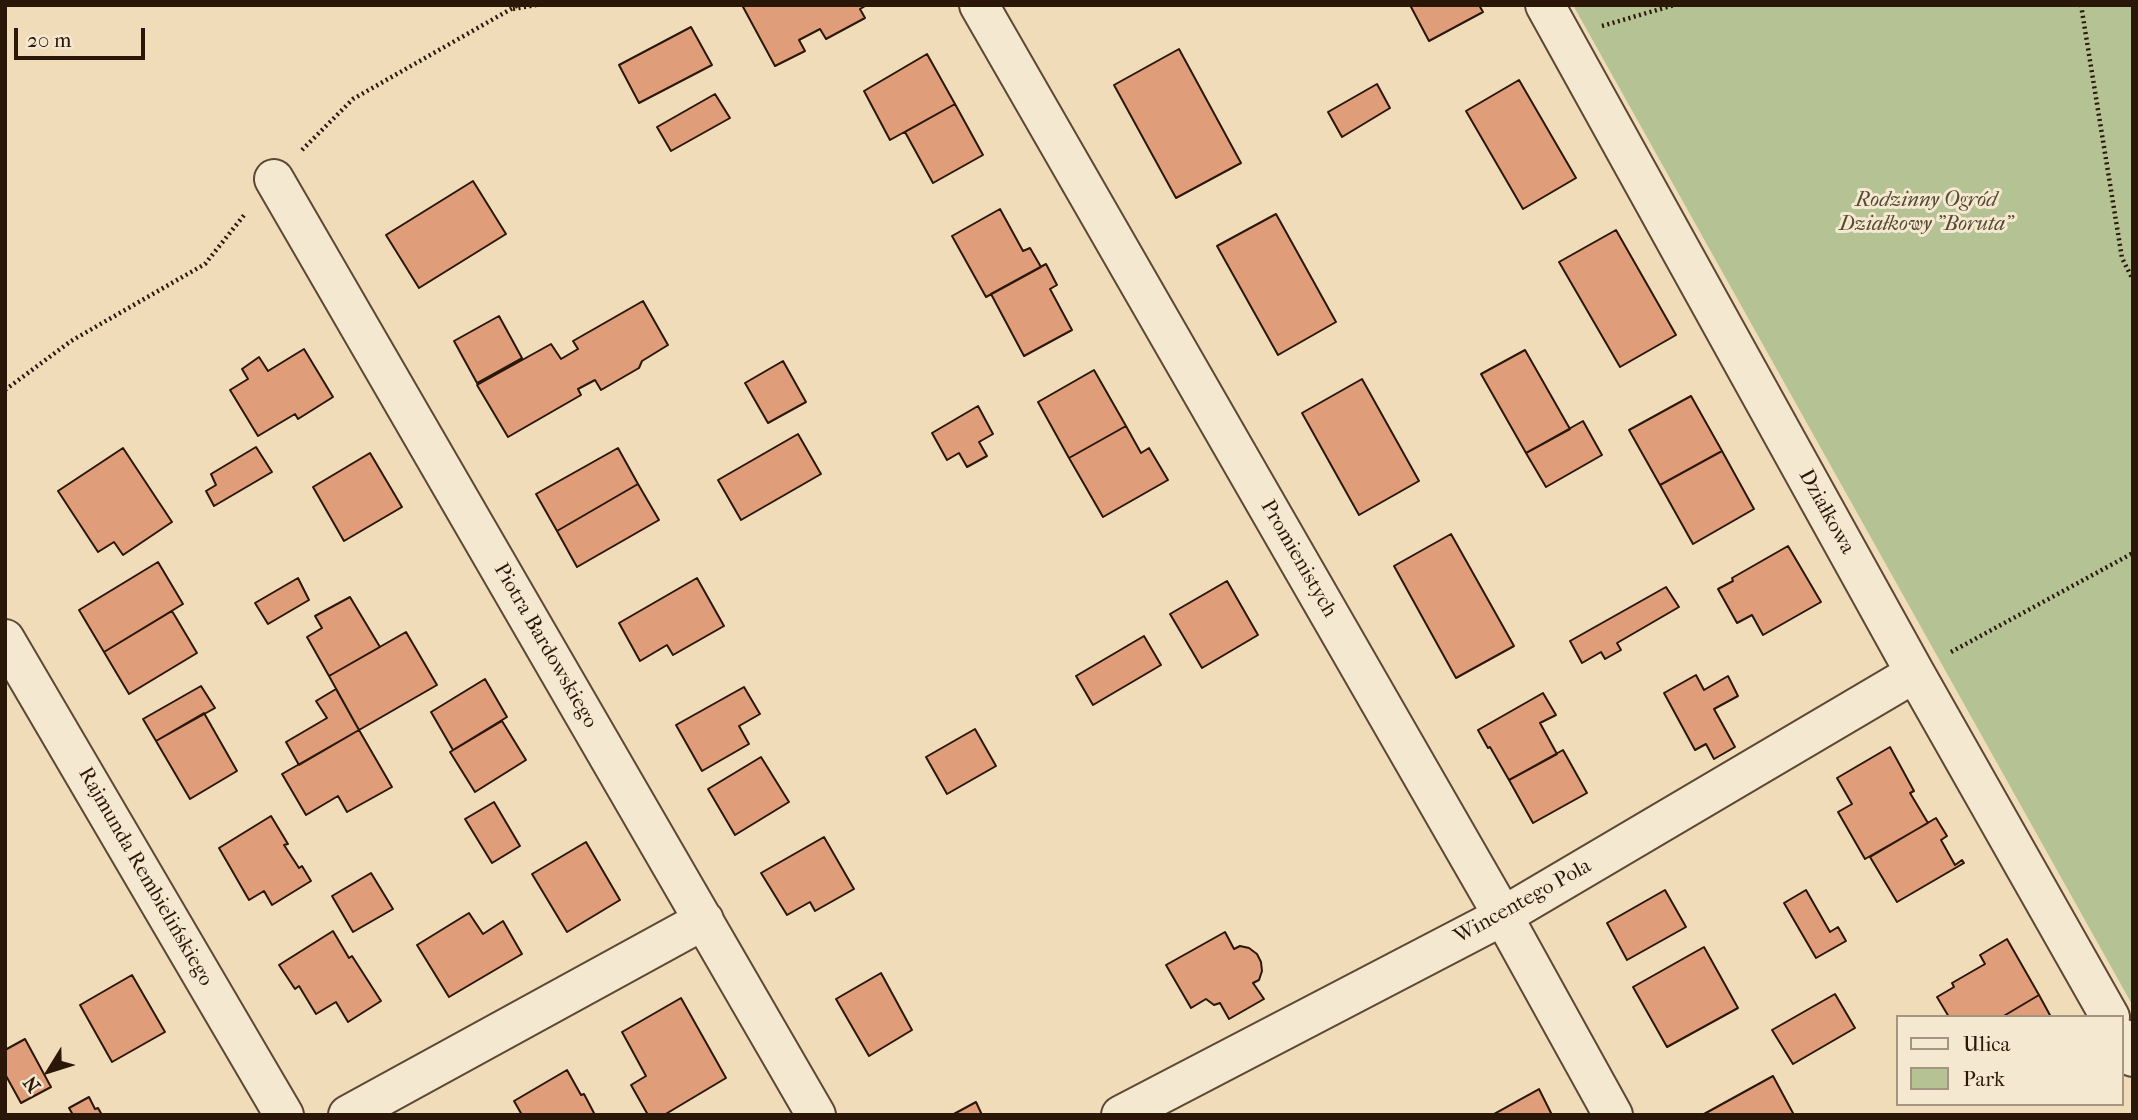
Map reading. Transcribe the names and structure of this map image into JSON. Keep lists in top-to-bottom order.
{
  "streets": {
    "street": [
      "Działkowa",
      "Promienistych",
      "Piotra Bardowskiego",
      "Rajmunda Rembielińskiego",
      "Wincentego Pola"
    ]
  },
  "crossings": [
    ["Działkowa", "Wincentego Pola"],
    ["Promienistych", "Wincentego Pola"]
  ],
  "parks": ["Rodzinny Ogród Działkowy \"Boruta\""],
  "legend": ["Ulica", "Park"],
  "scale_bar": "20 m",
  "north": "bottom left"
}
